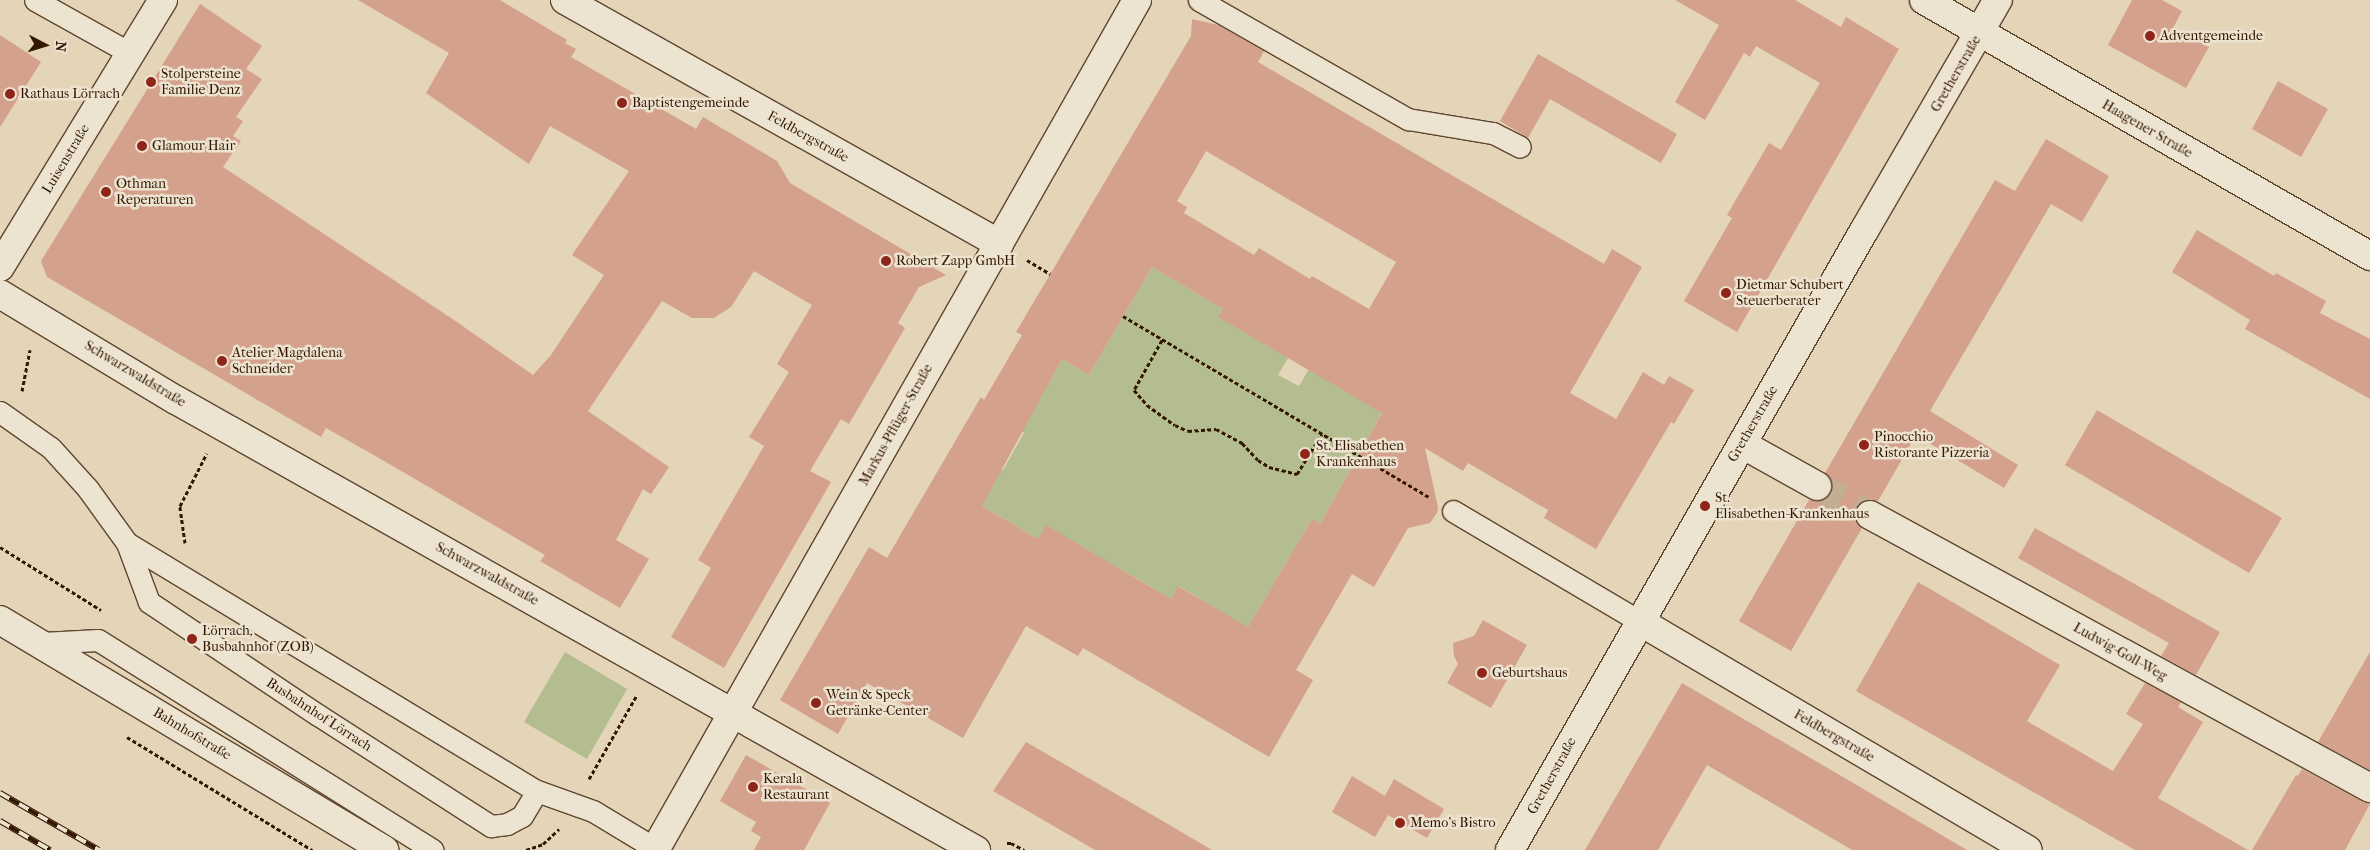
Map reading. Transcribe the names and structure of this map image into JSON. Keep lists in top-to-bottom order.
{
  "streets": {
    "street": [
      "Gretherstraße",
      "Haagener Straße",
      "Feldbergstraße",
      "Luisenstraße",
      "Schwarzwaldstraße",
      "Markus-Pflüger-Straße",
      "Ludwig-Goll-Weg",
      "Bahnhofstraße"
    ],
    "lane": ["Busbahnhof Lörrach"]
  },
  "crossings": [
    ["Gretherstraße", "Haagener Straße"],
    ["Gretherstraße", "Feldbergstraße"],
    ["Feldbergstraße", "Markus-Pflüger-Straße"],
    ["Schwarzwaldstraße", "Markus-Pflüger-Straße"],
    ["Markus-Pflüger-Straße", "Busbahnhof Lörrach"]
  ],
  "places": [
    "Adventgemeinde",
    "Stolpersteine Familie Denz",
    "Rathaus Lörrach",
    "Baptistengemeinde",
    "Glamour Hair",
    "Othman Reperaturen",
    "Robert Zapp GmbH",
    "Dietmar Schubert Steuerberater",
    "Atelier Magdalena Schneider",
    "Pinocchio Ristorante Pizzeria",
    "St. Elisabethen Krankenhaus",
    "St. Elisabethen-Krankenhaus",
    "Lörrach, Busbahnhof (ZOB)",
    "Geburtshaus",
    "Wein & Speck Getränke-Center",
    "Kerala Restaurant",
    "Memo's Bistro"
  ],
  "north": "right"
}
